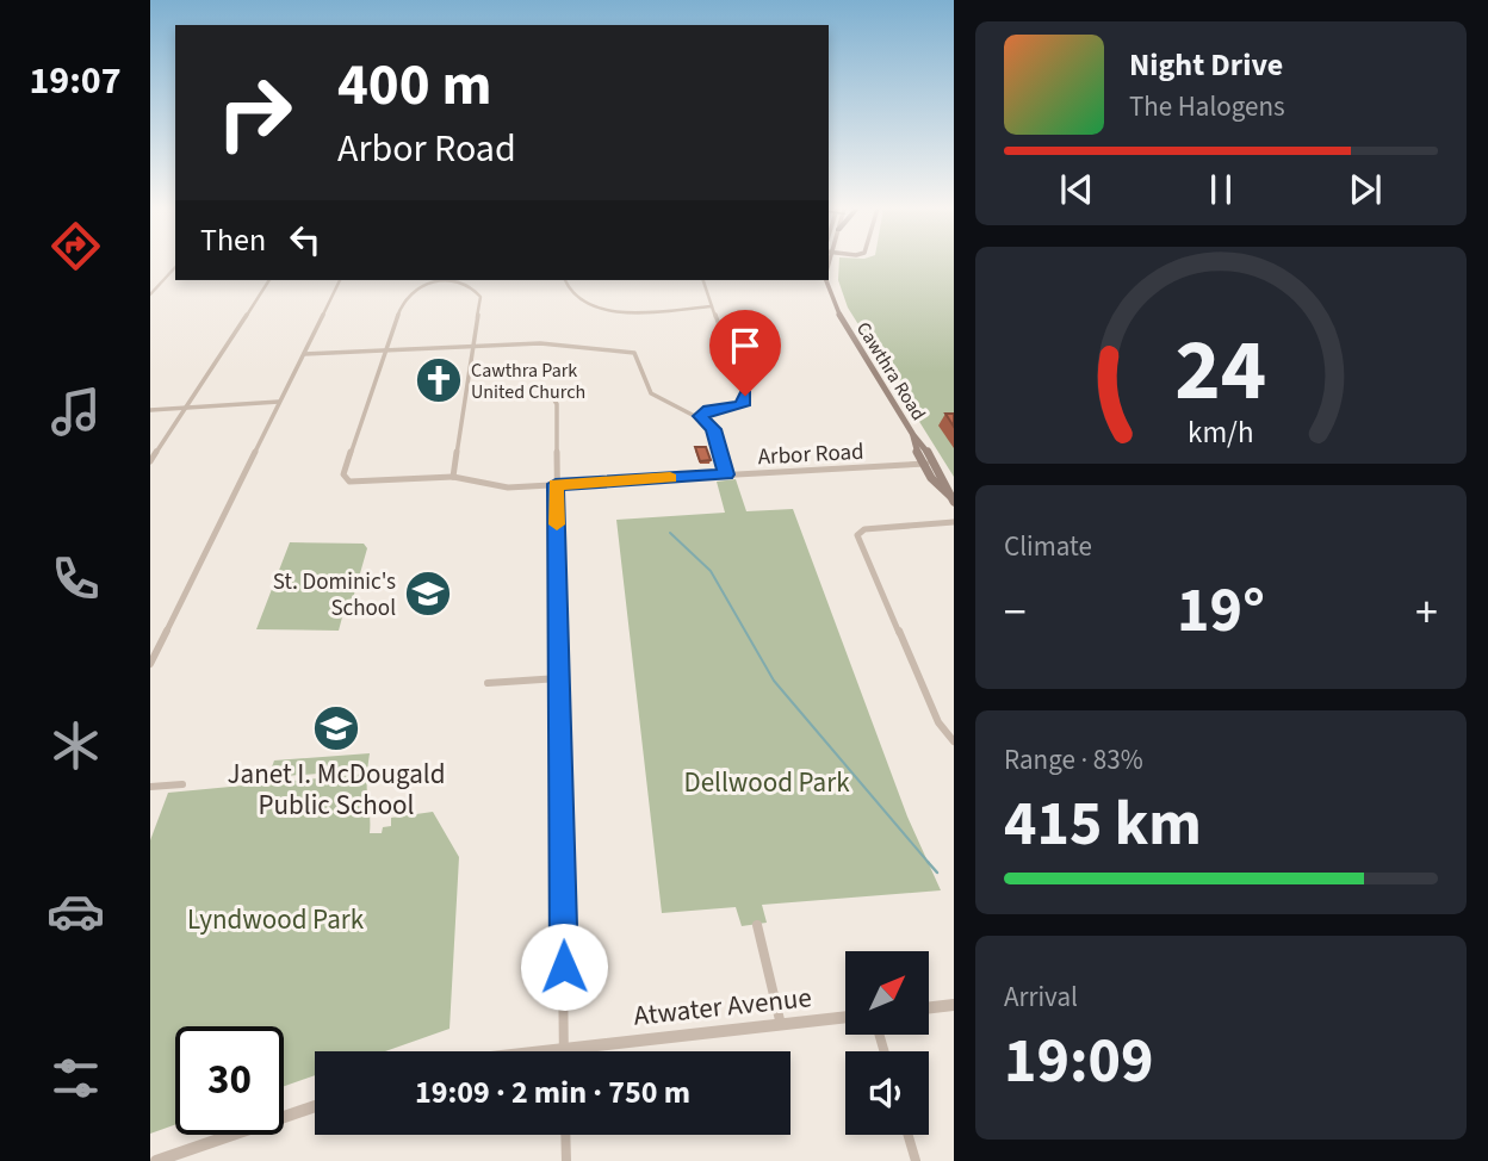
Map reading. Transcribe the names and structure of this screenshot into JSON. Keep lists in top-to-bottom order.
{
  "streets": {
    "main road": ["Cawthra Road"],
    "street": ["Arbor Road", "Atwater Avenue"]
  },
  "crossings": [
    ["Cawthra Road", "Arbor Road"]
  ],
  "parks": ["Dellwood Park", "Lyndwood Park"],
  "places": {
    "church": ["Cawthra Park United Church"],
    "school or university": ["St. Dominic's School", "Janet I. McDougald Public School"]
  },
  "north": "top right",
  "page": {
    "tabs": "19:07",
    "turn": ["400 m", "Arbor Road"],
    "song": ["Night Drive", "The Halogens"],
    "then": "Then",
    "tile": [
      "Climate",
      ["Range · 83%", "415 km"],
      ["Arrival", "19:09"]
    ],
    "heat": ["−", "19°", "+"],
    "limit": "30",
    "trip": "19:09 · 2 min · 750 m",
    "gauge": ["24", "km/h"]
  }
}
